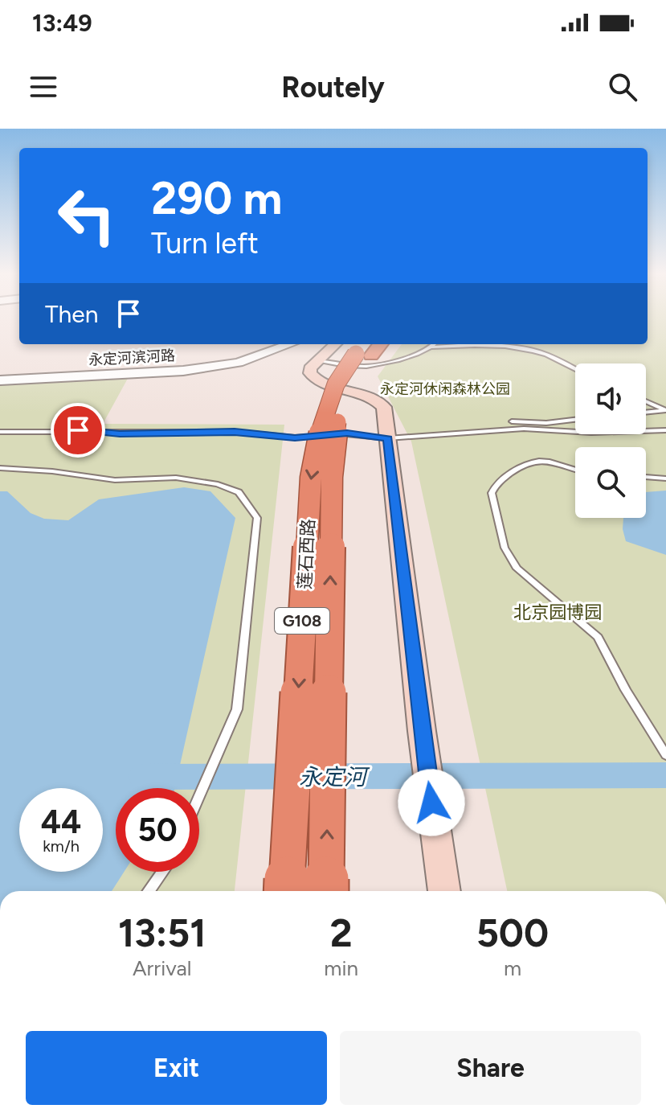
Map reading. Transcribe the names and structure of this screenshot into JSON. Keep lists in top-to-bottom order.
{
  "streets": {
    "highway": ["莲石西路", "G108"],
    "street": ["永定河滨河路"]
  },
  "water": ["永定河"],
  "parks": ["永定河休闲森林公园", "北京园博园"],
  "page": {
    "status": "13:49",
    "header": "Routely",
    "turn": ["290 m", "Turn left"],
    "then": "Then",
    "speed": "44 km/h",
    "limit": "50",
    "eta": [
      "13:51",
      "Arrival",
      "2",
      "min",
      "500",
      "m"
    ],
    "buttons": ["Exit", "Share"]
  }
}
